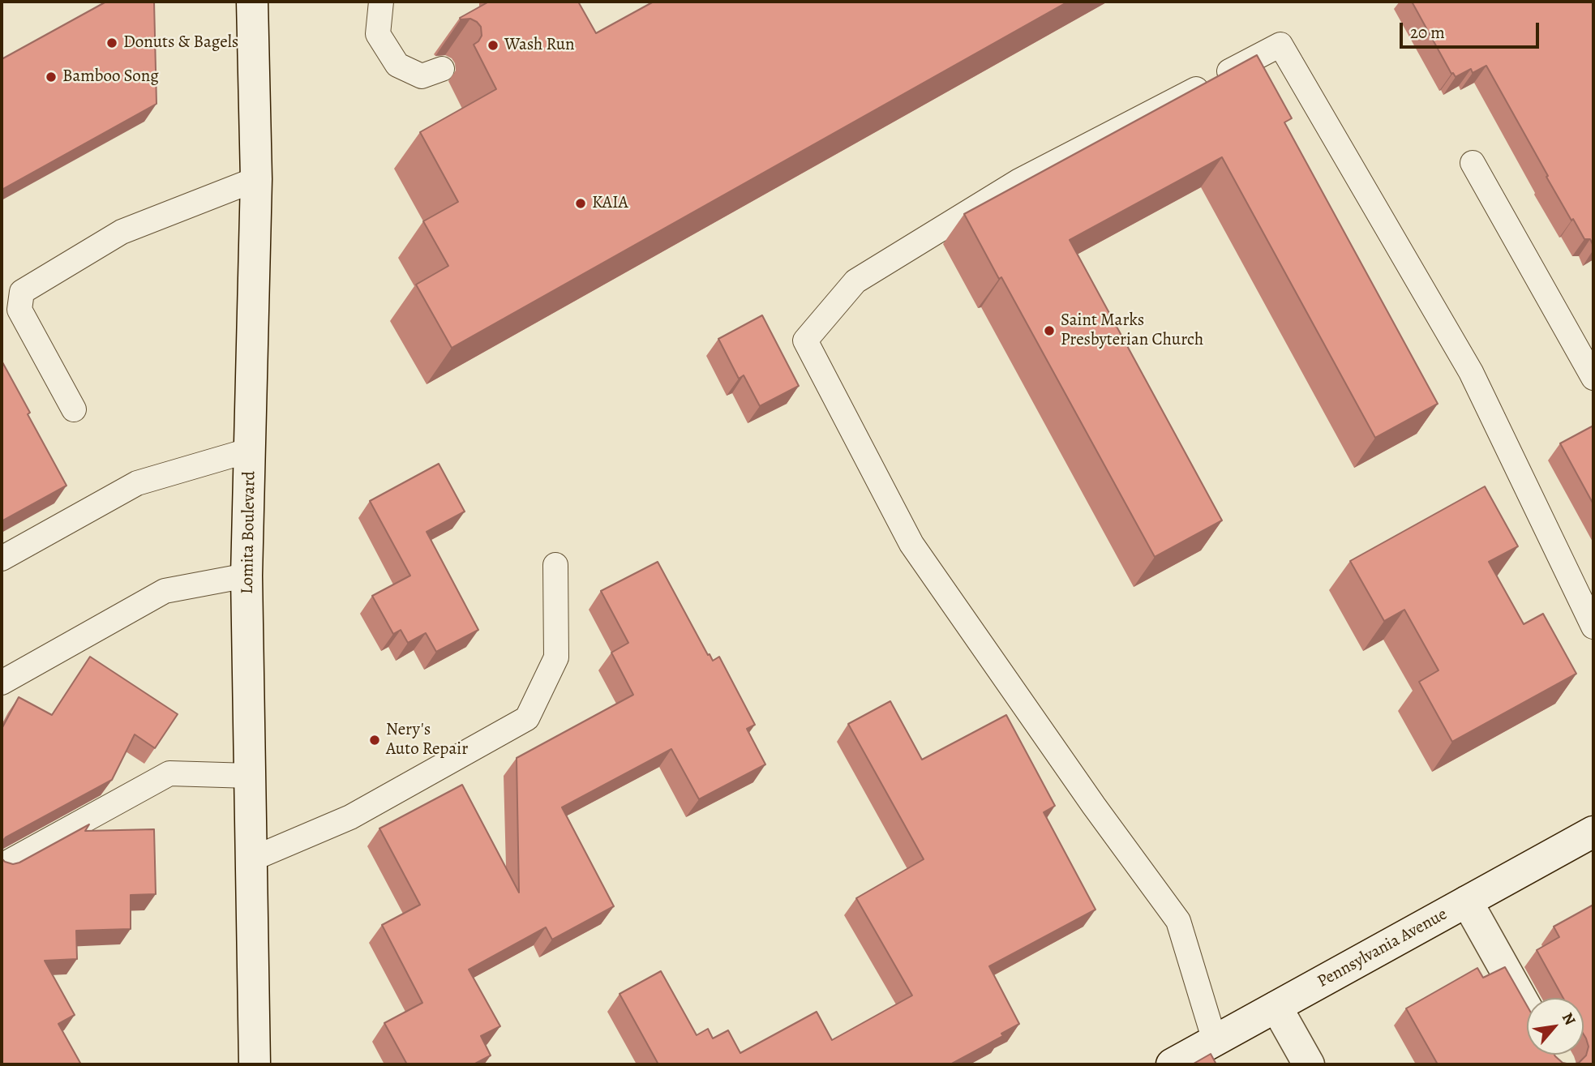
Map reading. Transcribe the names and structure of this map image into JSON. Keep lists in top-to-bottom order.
{
  "streets": {
    "main road": ["Lomita Boulevard", "Pennsylvania Avenue"]
  },
  "places": [
    "Donuts & Bagels",
    "Wash Run",
    "Bamboo Song",
    "KAIA",
    "Saint Marks Presbyterian Church",
    "Nery's Auto Repair"
  ],
  "scale_bar": "20 m",
  "north": "top right"
}
